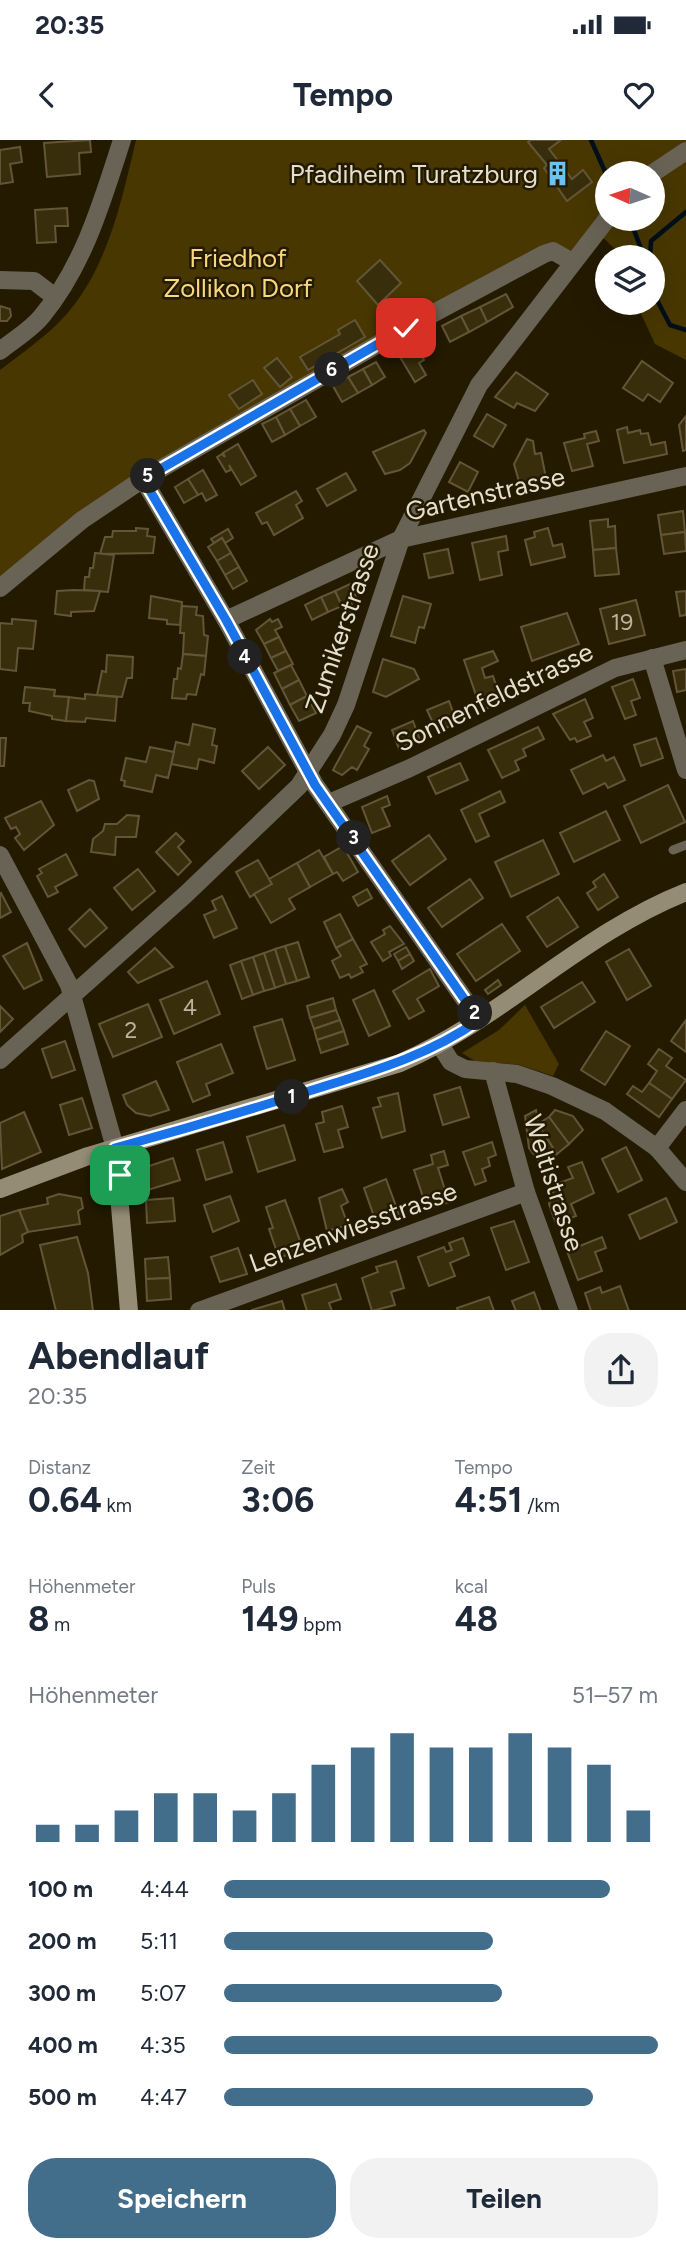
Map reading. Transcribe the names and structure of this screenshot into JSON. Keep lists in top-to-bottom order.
{
  "streets": {
    "street": [
      "Gartenstrasse",
      "Zumikerstrasse",
      "Sonnenfeldstrasse",
      "Weltistrasse",
      "Lenzenwiesstrasse"
    ]
  },
  "crossings": [
    ["Gartenstrasse", "Zumikerstrasse"],
    ["Weltistrasse", "Lenzenwiesstrasse"]
  ],
  "parks": ["Friedhof Zollikon Dorf"],
  "places": {
    "building": ["Pfadiheim Turatzburg"]
  },
  "house_numbers": ["19", "4", "2"],
  "north": "left",
  "page": {
    "status": "20:35",
    "header": "Tempo",
    "pins": [
      "6",
      "5",
      "4",
      "3",
      "2",
      "1"
    ],
    "heading": ["Abendlauf", "20:35"],
    "stats": [
      ["Distanz", "0.64 km"],
      ["Zeit", "3:06"],
      ["Tempo", "4:51 /km"],
      ["Höhenmeter", "8 m"],
      ["Puls", "149 bpm"],
      ["kcal", "48"]
    ],
    "chart": ["Höhenmeter", "51–57 m"],
    "list": [
      {
        "name": "100 m",
        "note": "4:44"
      },
      {
        "name": "200 m",
        "note": "5:11"
      },
      {
        "name": "300 m",
        "note": "5:07"
      },
      {
        "name": "400 m",
        "note": "4:35"
      },
      {
        "name": "500 m",
        "note": "4:47"
      }
    ],
    "buttons": ["Speichern", "Teilen"]
  }
}
